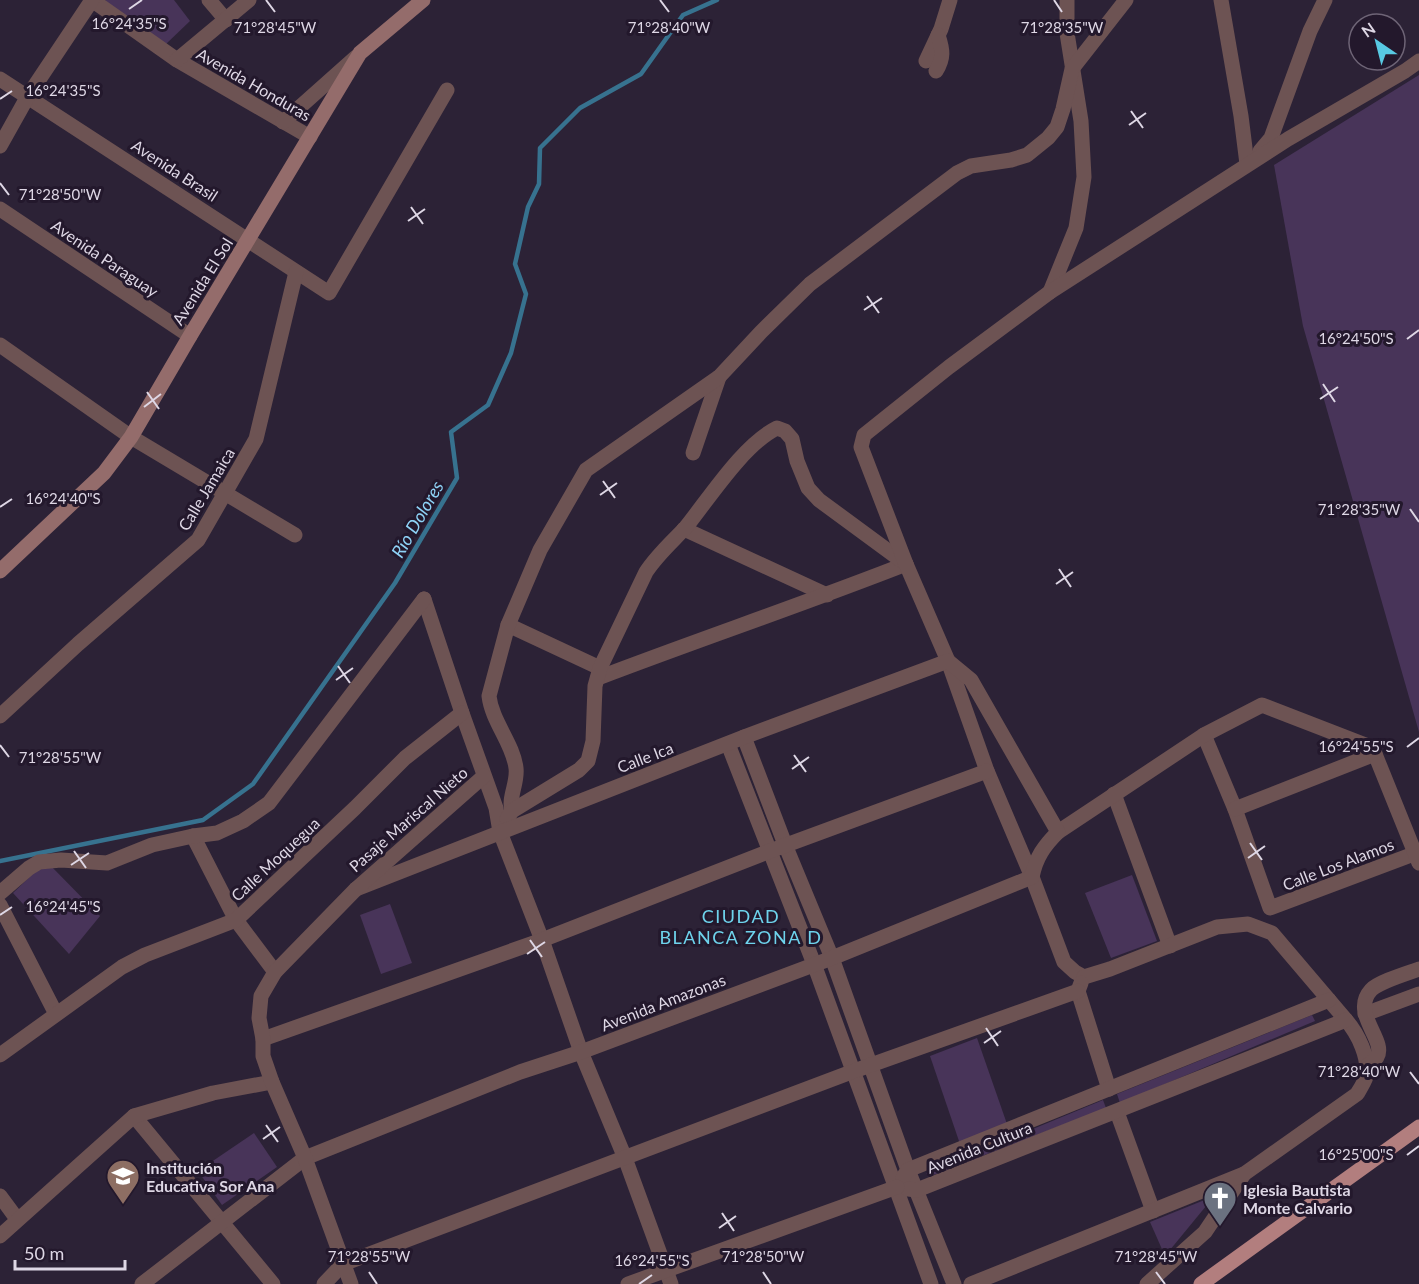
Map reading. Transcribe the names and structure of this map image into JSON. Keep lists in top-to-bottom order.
{
  "streets": {
    "street": [
      "Avenida Honduras",
      "Avenida Brasil",
      "Avenida Paraguay",
      "Avenida El Sol",
      "Calle Jamaica",
      "Calle Ica",
      "Pasaje Mariscal Nieto",
      "Calle Moquegua",
      "Calle Los Alamos",
      "Avenida Amazonas",
      "Avenida Cultura"
    ]
  },
  "crossings": [
    ["Avenida Honduras", "Avenida El Sol"],
    ["Avenida Brasil", "Avenida El Sol"],
    ["Avenida Brasil", "Calle Jamaica"],
    ["Avenida Paraguay", "Avenida El Sol"],
    ["Calle Ica", "Pasaje Mariscal Nieto"],
    ["Pasaje Mariscal Nieto", "Avenida Amazonas"]
  ],
  "districts": ["CIUDAD BLANCA ZONA D"],
  "water": ["Río Dolores"],
  "places": {
    "school or university": ["Institución Educativa Sor Ana"],
    "church": ["Iglesia Bautista Monte Calvario"]
  },
  "scale_bar": "50 m",
  "north": "top left",
  "coordinates": [
    "16°24'35\"S",
    "71°28'45\"W",
    "71°28'40\"W",
    "71°28'35\"W",
    "71°28'50\"W",
    "16°24'50\"S",
    "16°24'40\"S",
    "16°24'55\"S",
    "71°28'55\"W",
    "16°24'45\"S",
    "16°25'00\"S"
  ]
}
